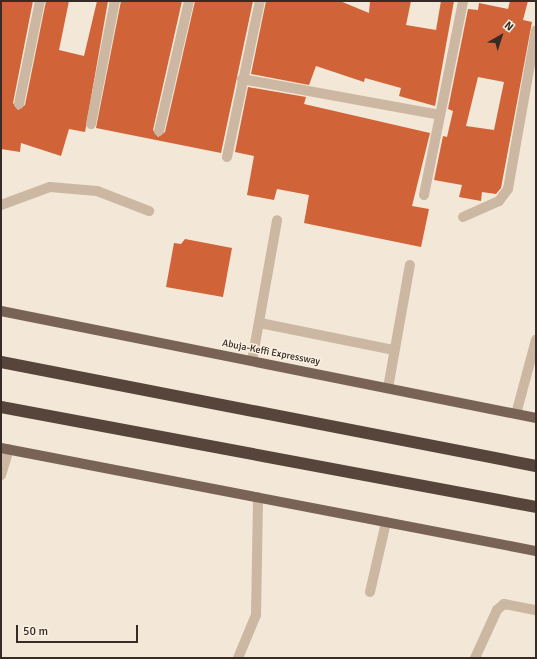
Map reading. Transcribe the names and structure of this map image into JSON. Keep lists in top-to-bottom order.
{
  "streets": {
    "main road": ["Abuja-Keffi Expressway"]
  },
  "scale_bar": "50 m",
  "north": "top right"
}
